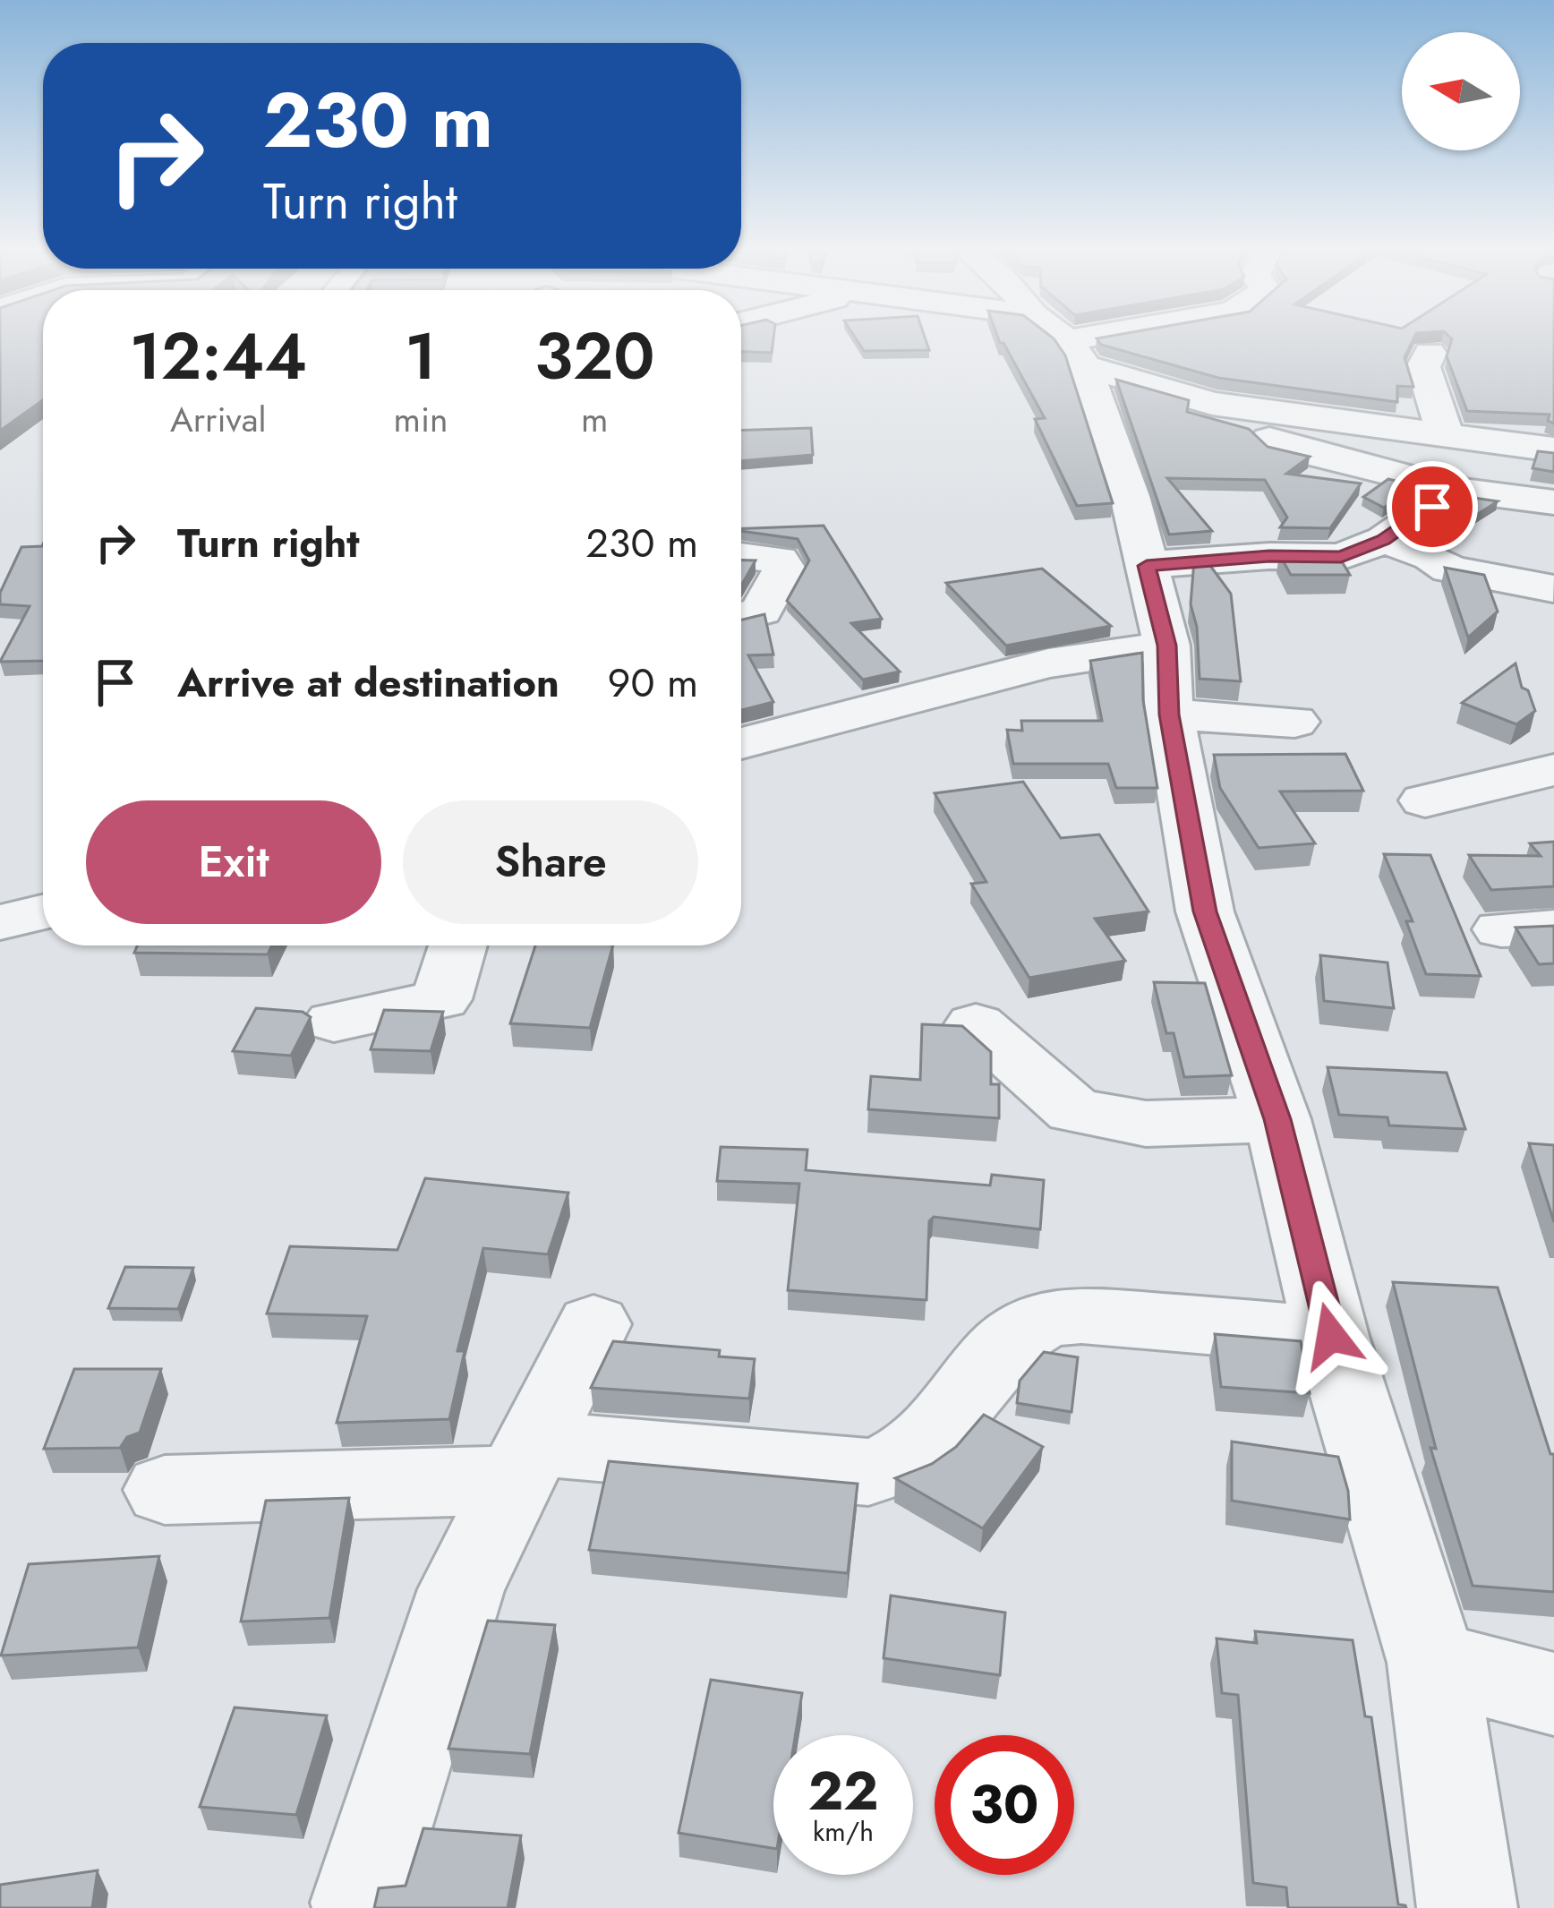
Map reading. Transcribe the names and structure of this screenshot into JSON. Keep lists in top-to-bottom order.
{
  "north": "left",
  "page": {
    "turn": ["230 m", "Turn right"],
    "eta": [
      "12:44",
      "Arrival",
      "1",
      "min",
      "320",
      "m"
    ],
    "list": [
      {
        "name": "Turn right",
        "value": "230 m"
      },
      {
        "name": "Arrive at destination",
        "value": "90 m"
      }
    ],
    "buttons": ["Exit", "Share"],
    "speed": "22 km/h",
    "limit": "30"
  }
}
